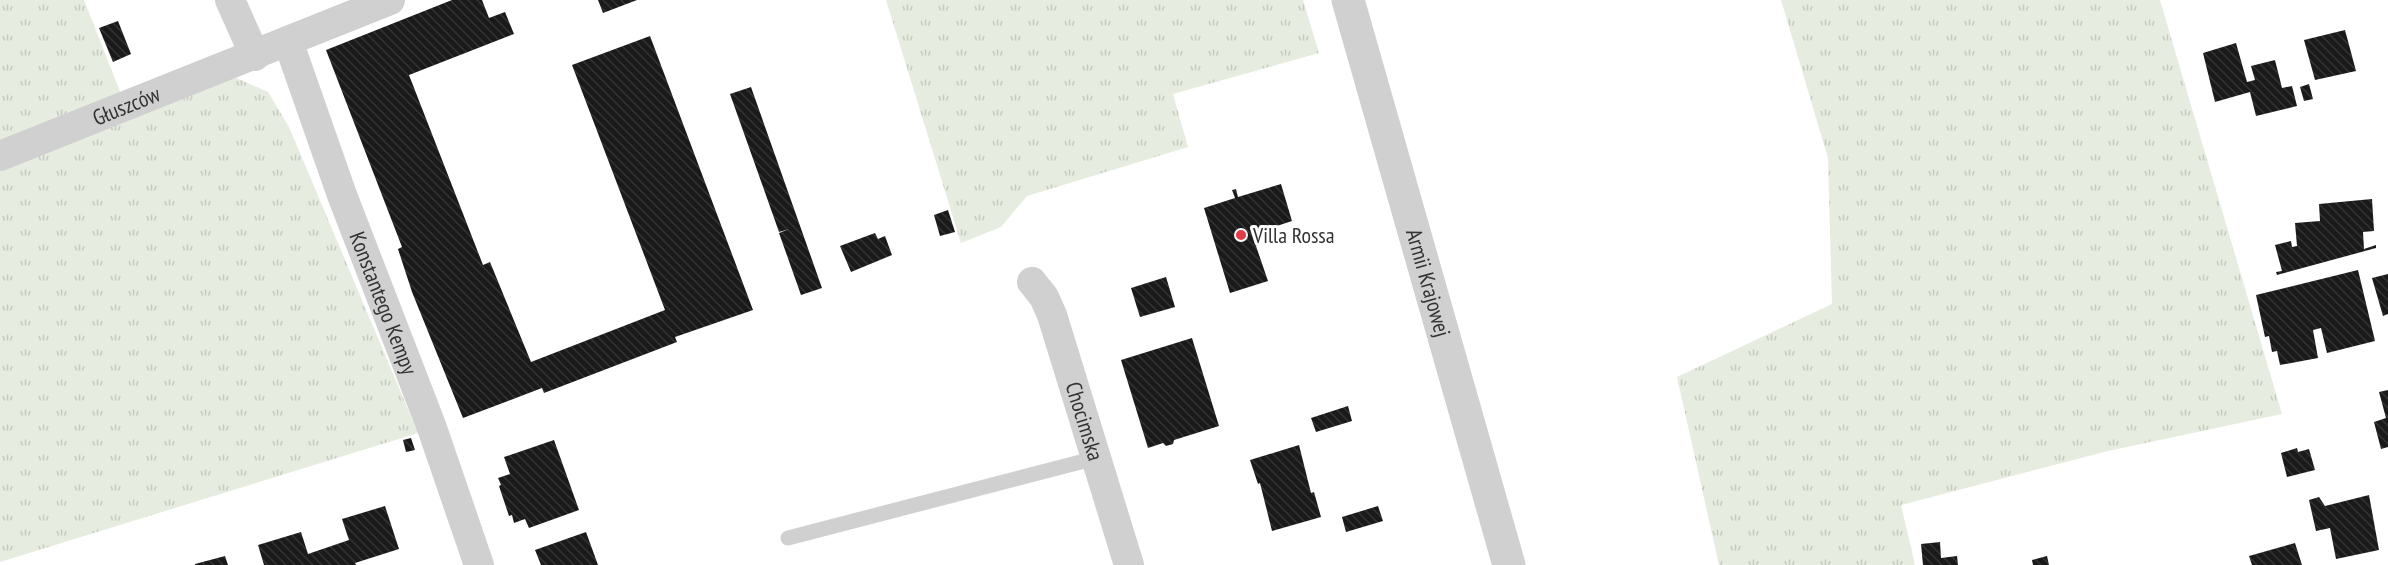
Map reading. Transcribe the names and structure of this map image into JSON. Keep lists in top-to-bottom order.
{
  "streets": {
    "street": [
      "Głuszców",
      "Armii Krajowej",
      "Konstantego Kempy",
      "Chocimska"
    ]
  },
  "crossings": [
    ["Głuszców", "Konstantego Kempy"]
  ],
  "places": ["Villa Rossa"]
}
